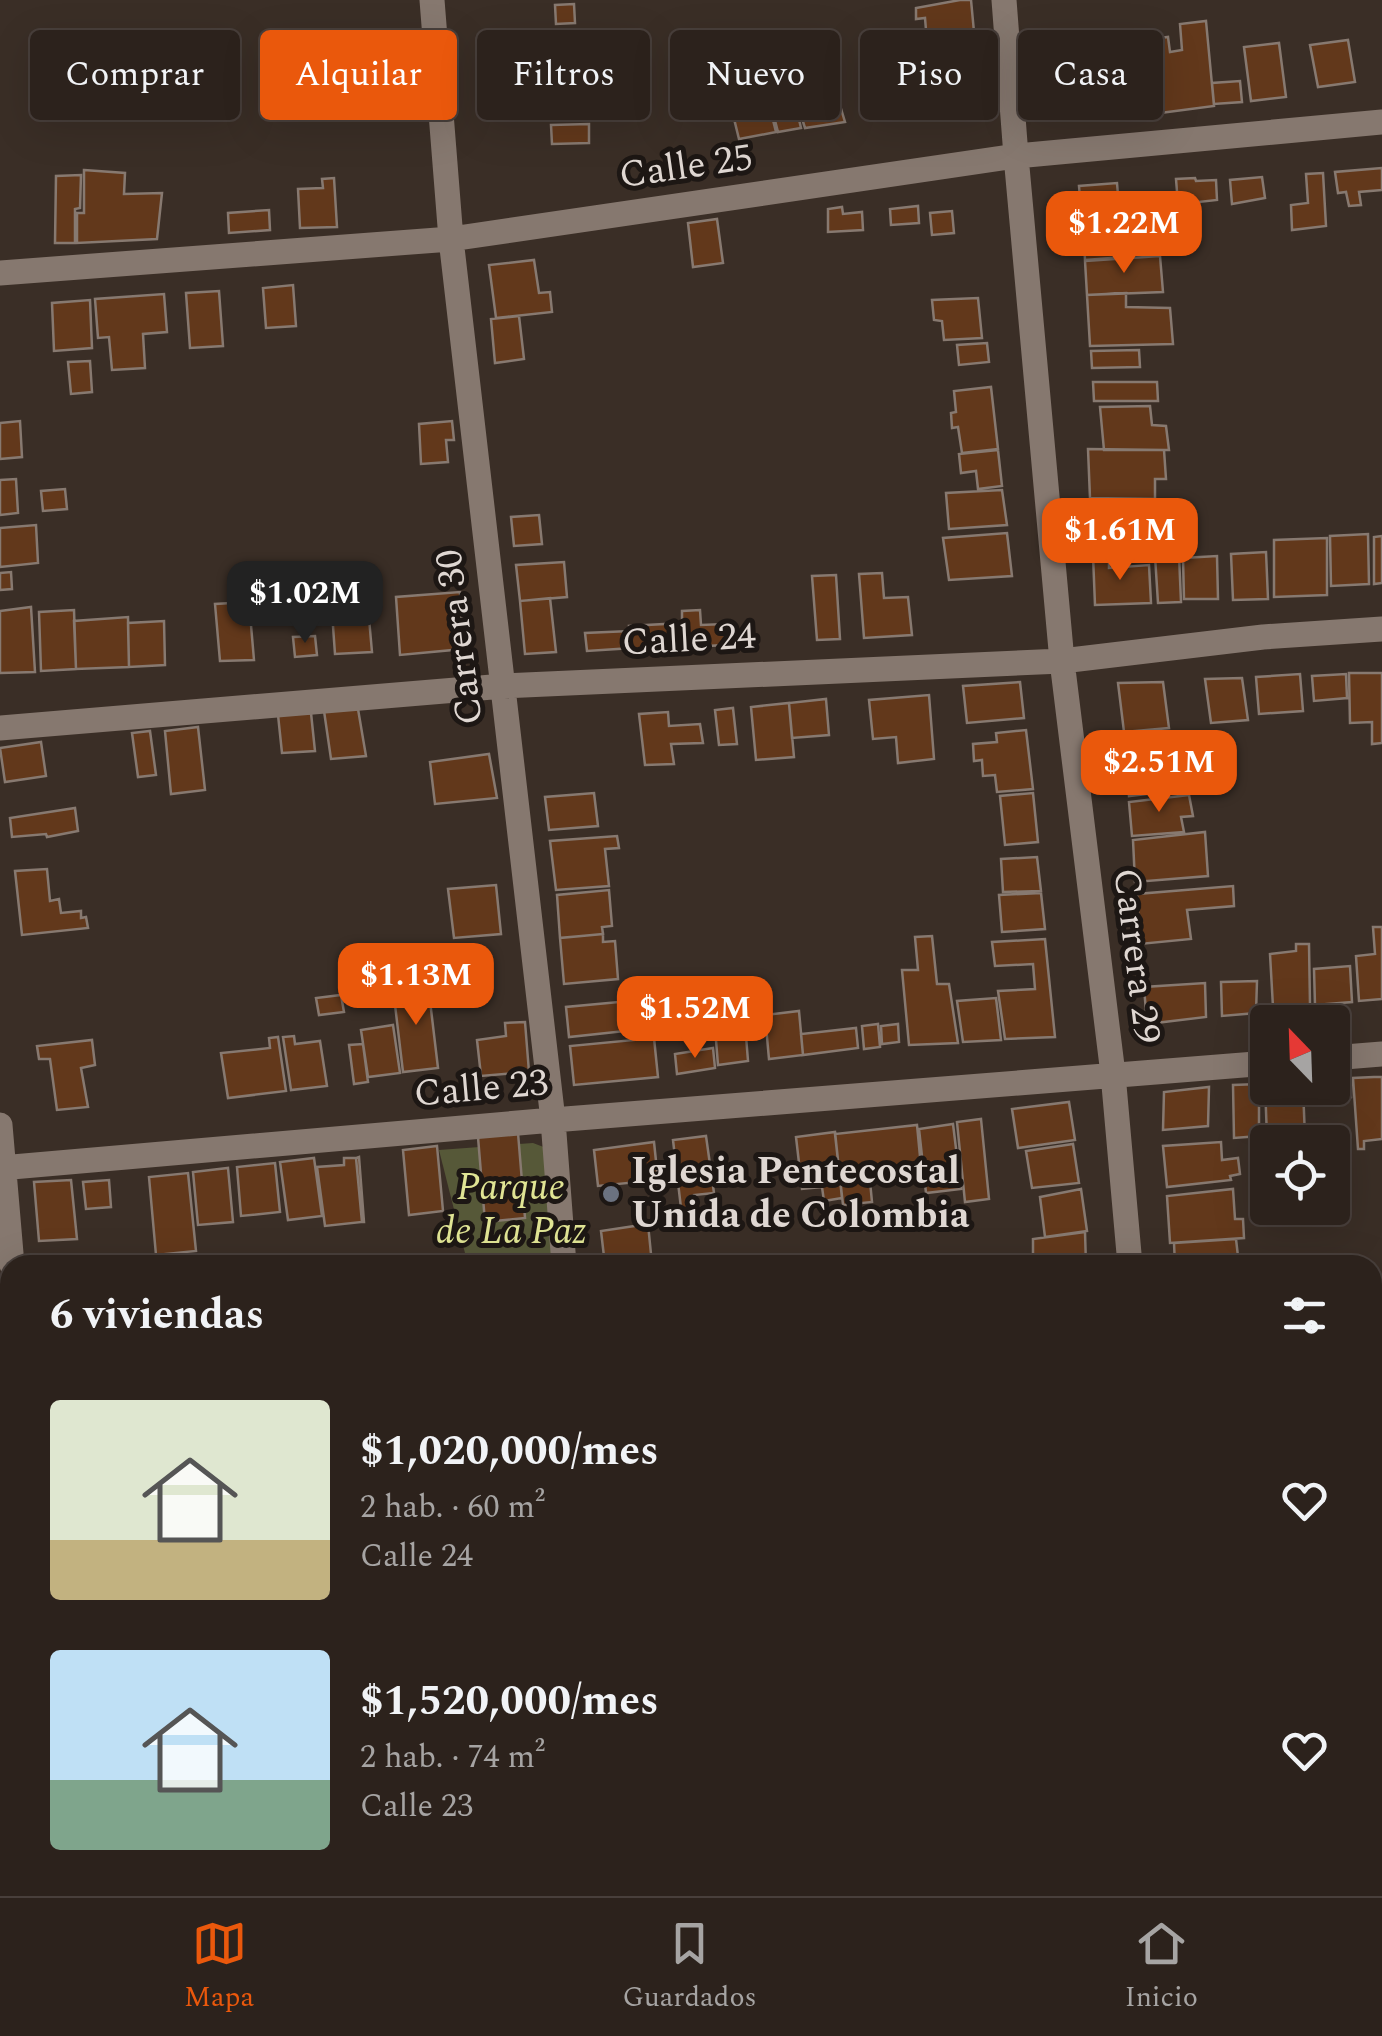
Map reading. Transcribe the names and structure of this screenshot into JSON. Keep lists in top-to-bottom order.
{
  "streets": {
    "street": [
      "Calle 25",
      "Carrera 30",
      "Calle 24",
      "Carrera 29",
      "Calle 23"
    ]
  },
  "crossings": [
    ["Calle 25", "Carrera 30"],
    ["Calle 25", "Carrera 29"],
    ["Carrera 30", "Calle 24"],
    ["Carrera 30", "Calle 23"],
    ["Calle 24", "Carrera 29"],
    ["Carrera 29", "Calle 23"]
  ],
  "parks": ["Parque de La Paz"],
  "places": ["Iglesia Pentecostal Unida de Colombia"],
  "north": "top left",
  "page": {
    "chip": [
      "Comprar",
      "Alquilar",
      "Filtros",
      "Nuevo",
      "Piso",
      "Casa"
    ],
    "price": [
      "$1.22M",
      "$1.61M",
      "$1.02M",
      "$2.51M",
      "$1.13M",
      "$1.52M"
    ],
    "heading": "6 viviendas",
    "list": [
      {
        "name": "$1,020,000/mes",
        "note": "2 hab. · 60 m² · Calle 24"
      },
      {
        "name": "$1,520,000/mes",
        "note": "2 hab. · 74 m² · Calle 23"
      }
    ],
    "tabs": ["Mapa", "Guardados", "Inicio"]
  }
}
